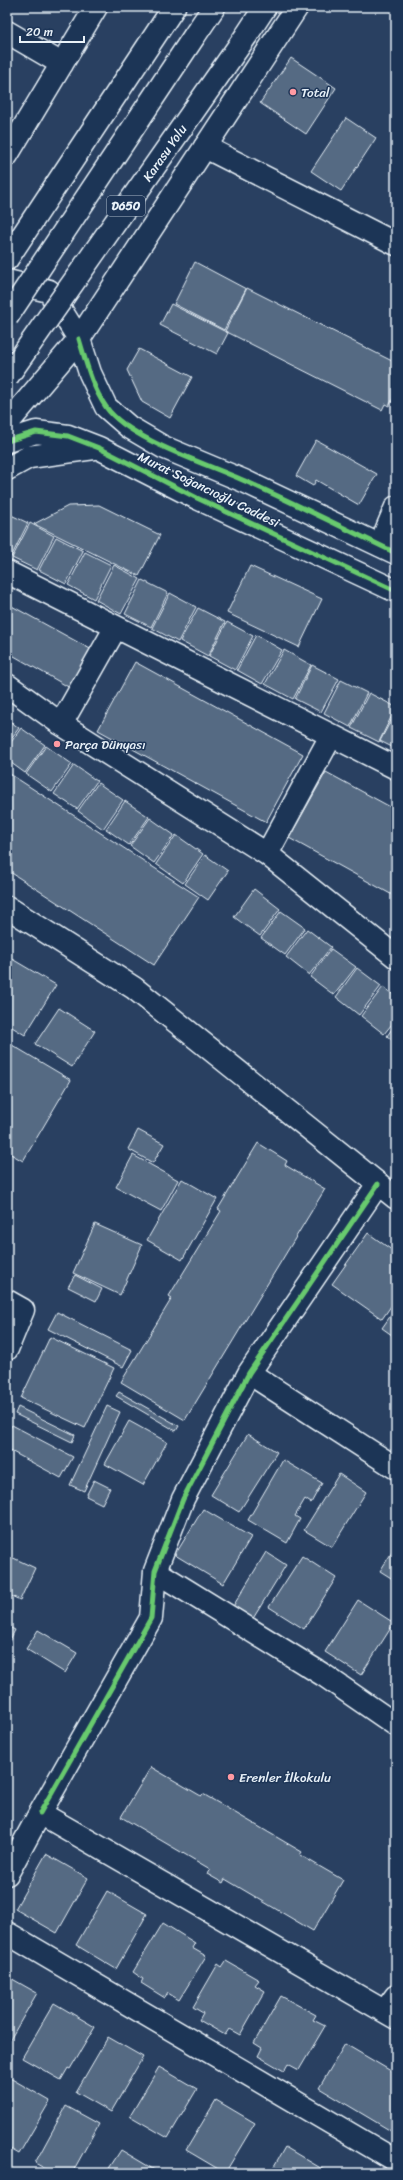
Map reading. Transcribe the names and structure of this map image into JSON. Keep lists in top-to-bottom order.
{
  "streets": {
    "main road": ["Karasu Yolu", "D650", "Murat Soğancıoğlu Caddesi"]
  },
  "places": ["Total", "Parça Dünyası", "Erenler İlkokulu"],
  "scale_bar": "20 m"
}
